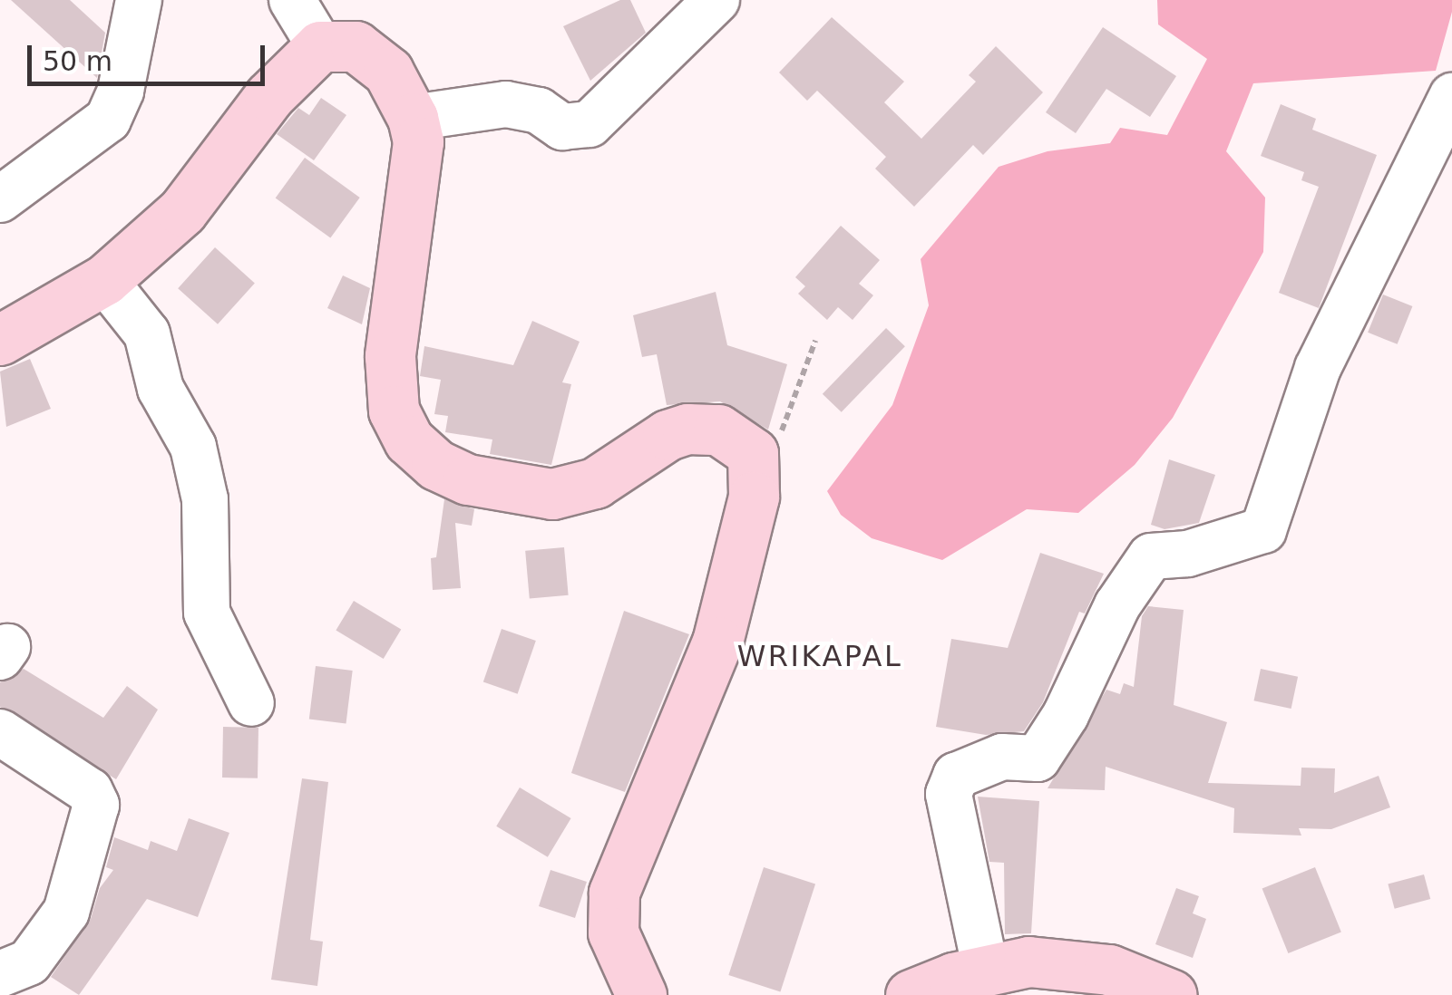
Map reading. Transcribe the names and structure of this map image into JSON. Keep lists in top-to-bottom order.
{
  "districts": ["WRIKAPAL"],
  "scale_bar": "50 m"
}
